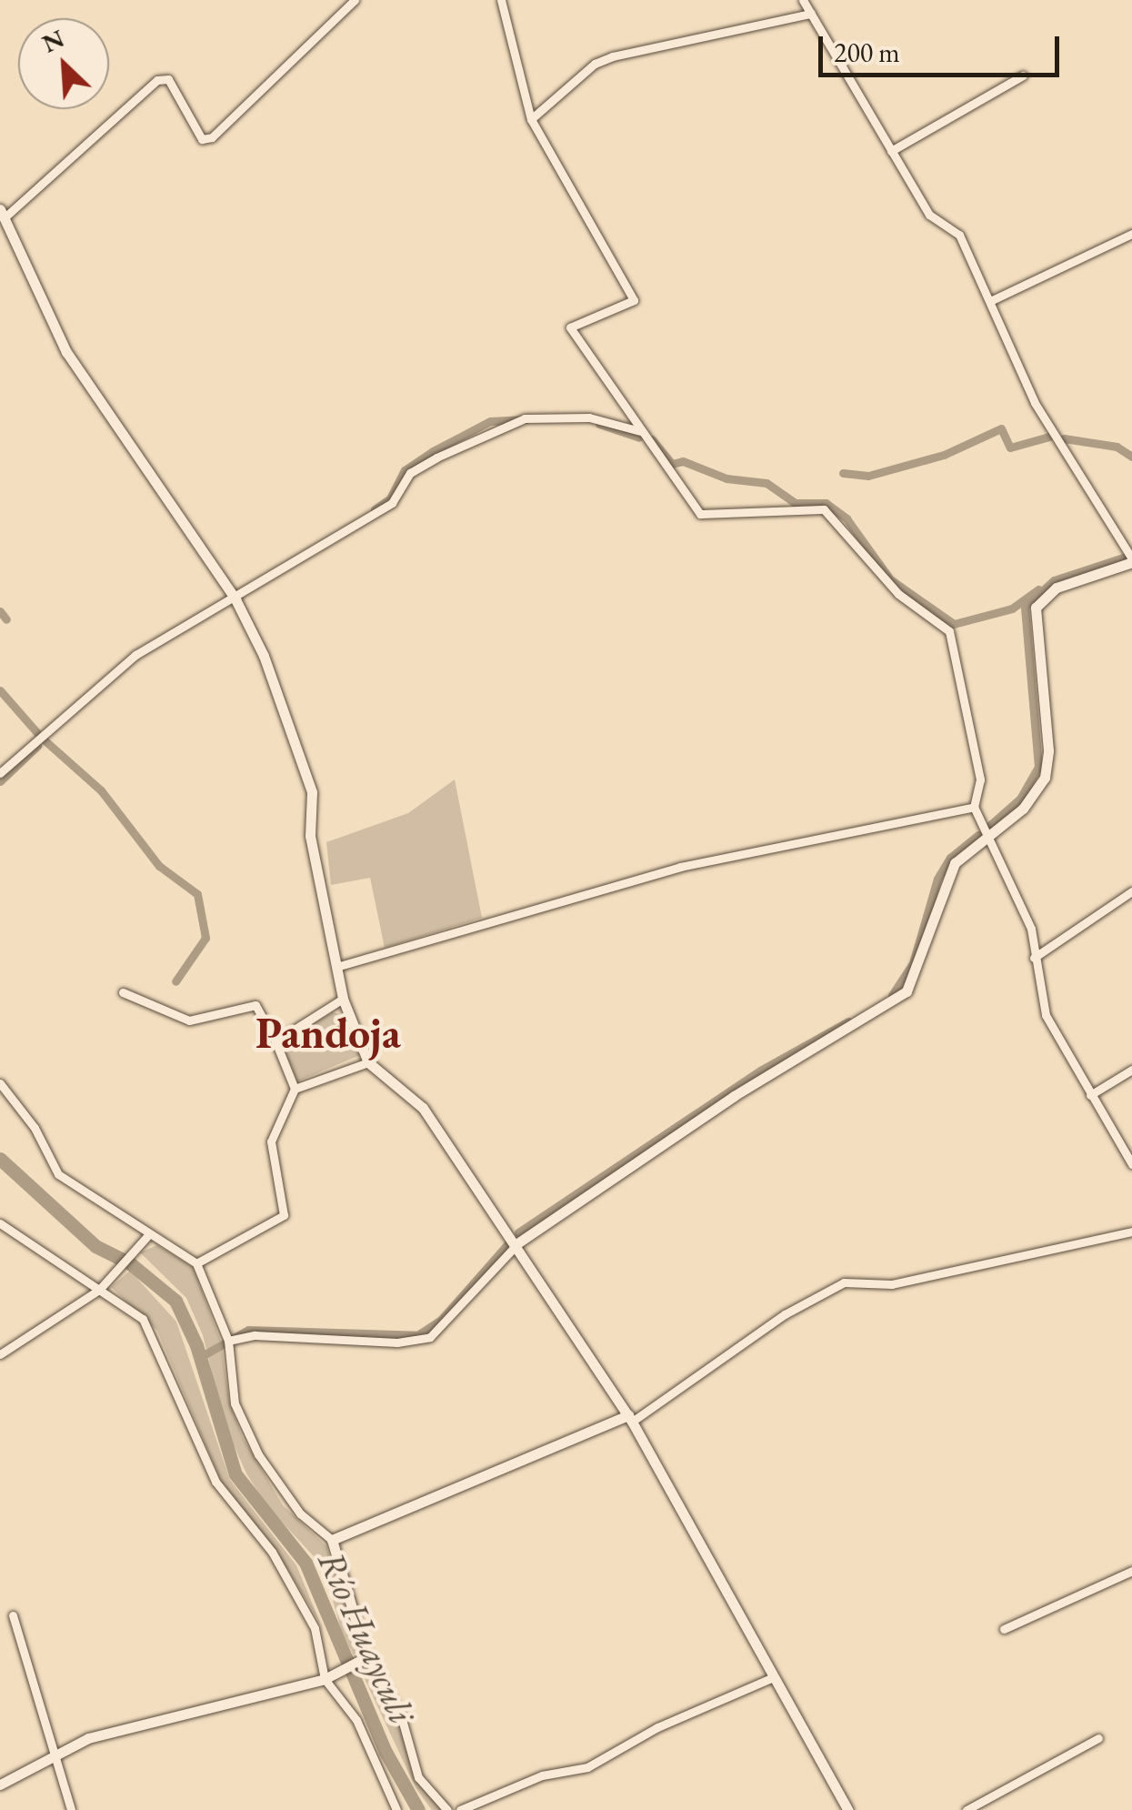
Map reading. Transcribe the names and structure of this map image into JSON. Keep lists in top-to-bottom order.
{
  "districts": ["Pandoja"],
  "water": ["Río Huayculi"],
  "scale_bar": "200 m",
  "north": "top left"
}
